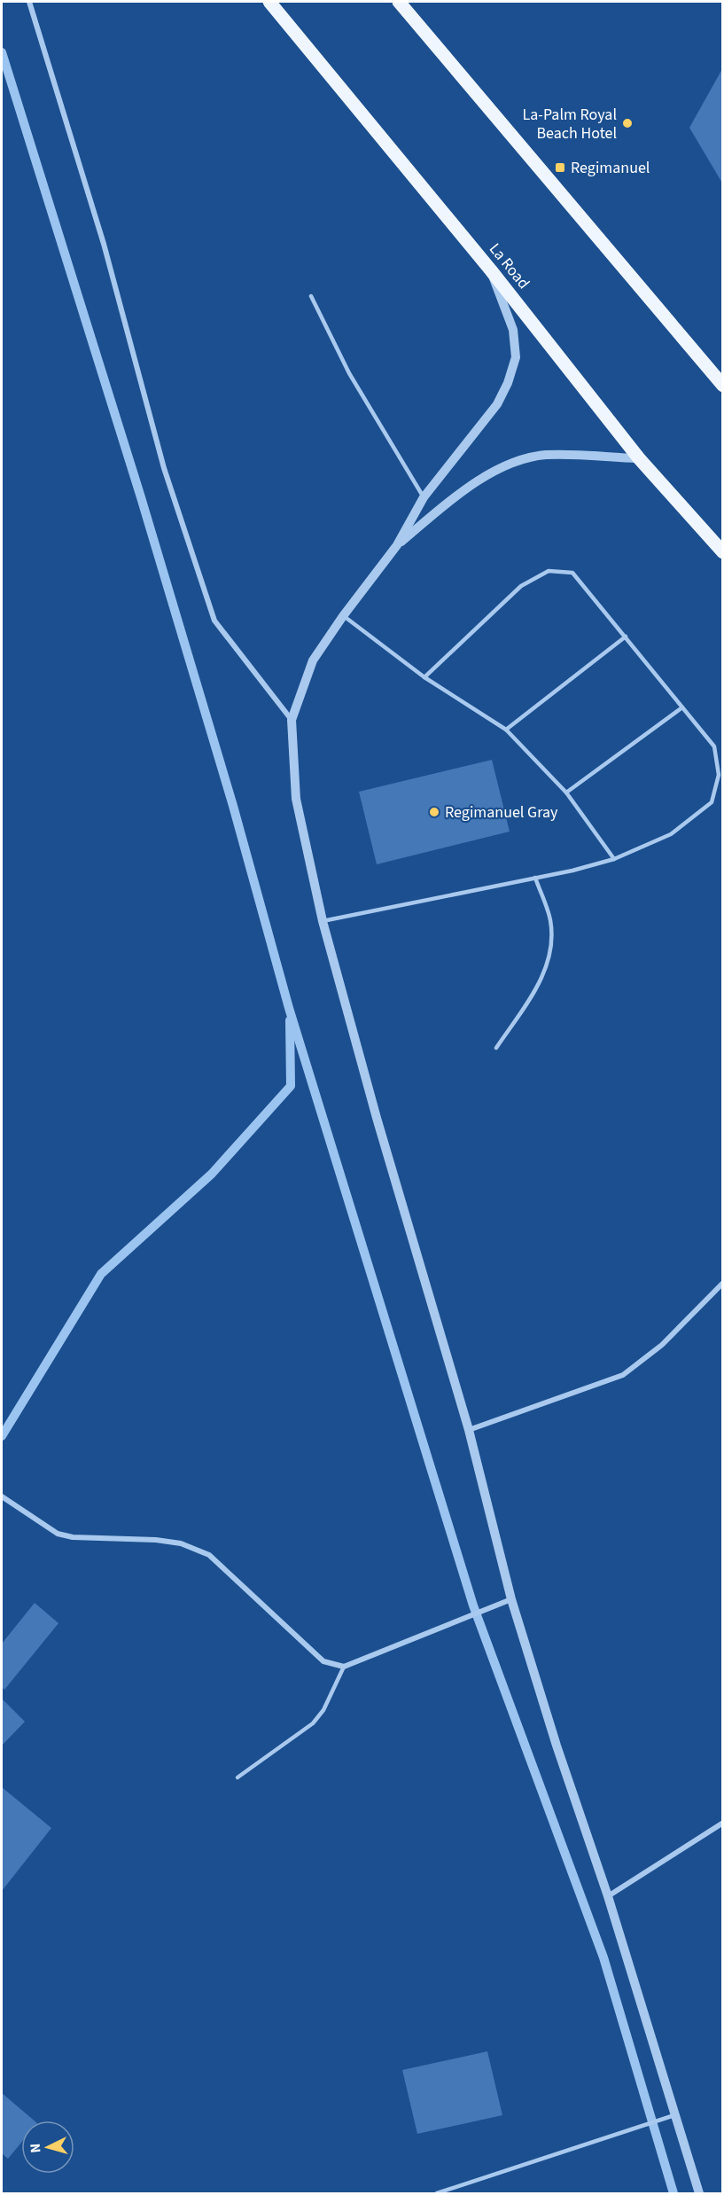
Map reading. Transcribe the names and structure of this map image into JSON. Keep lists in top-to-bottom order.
{
  "streets": {
    "main road": ["La Road"]
  },
  "places": {
    "other": ["La-Palm Royal Beach Hotel", "Regimanuel Gray"],
    "transit": ["Regimanuel"]
  },
  "north": "left"
}
